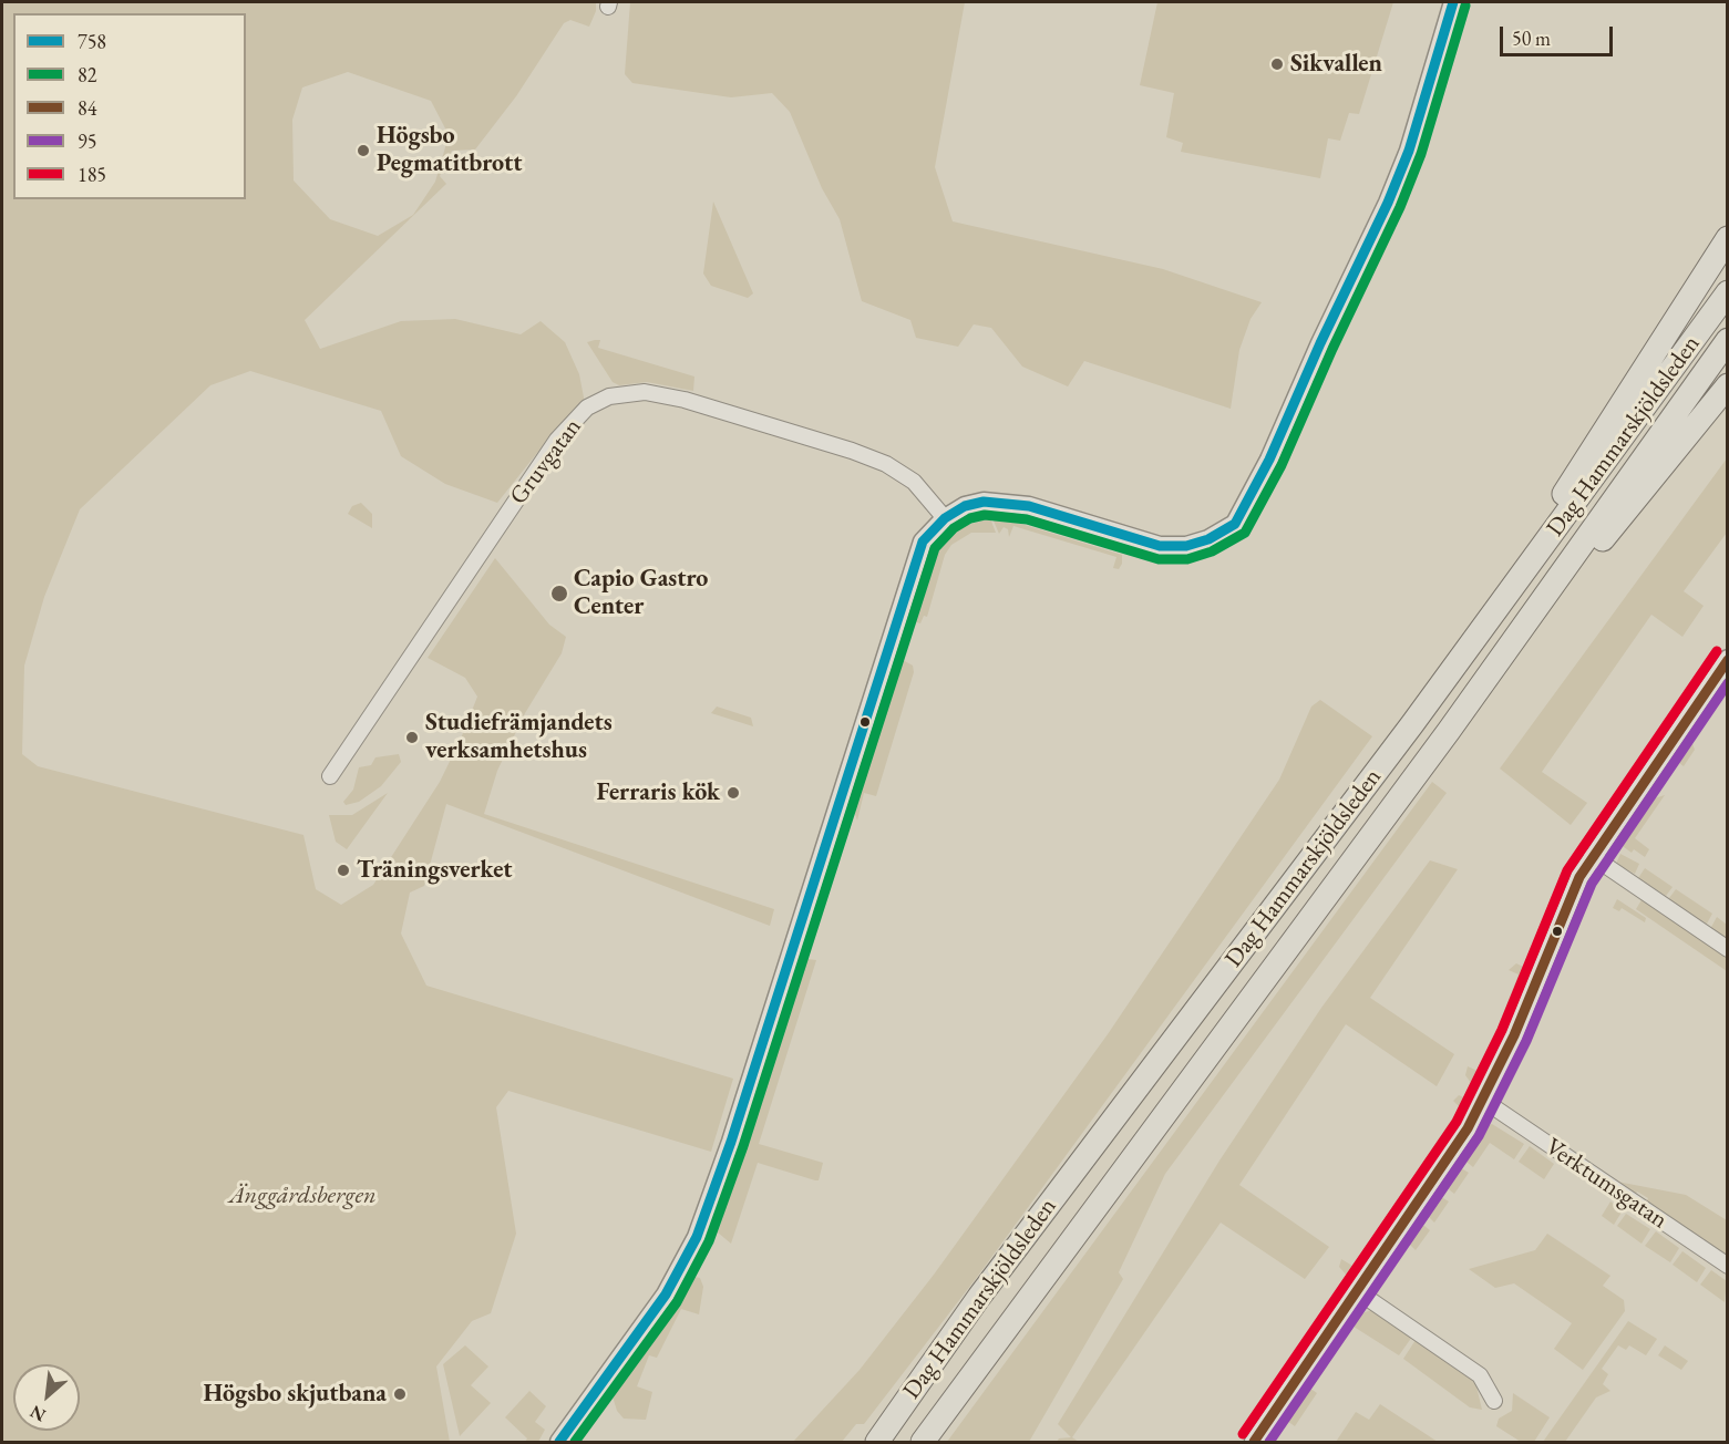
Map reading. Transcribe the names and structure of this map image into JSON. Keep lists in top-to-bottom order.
{
  "streets": {
    "main road": ["Dag Hammarskjöldsleden"],
    "street": ["Gruvgatan", "Verktumsgatan"]
  },
  "parks": ["Änggårdsbergen"],
  "places": [
    "Sikvallen",
    "Högsbo Pegmatitbrott",
    "Capio Gastro Center",
    "Studiefrämjandets verksamhetshus",
    "Ferraris kök",
    "Träningsverket",
    "Högsbo skjutbana"
  ],
  "lines": [
    "transit line 758",
    "transit line 82",
    "transit line 185",
    "transit line 84",
    "transit line 95"
  ],
  "legend": [
    "758",
    "82",
    "84",
    "95",
    "185"
  ],
  "scale_bar": "50 m",
  "north": "bottom left"
}
